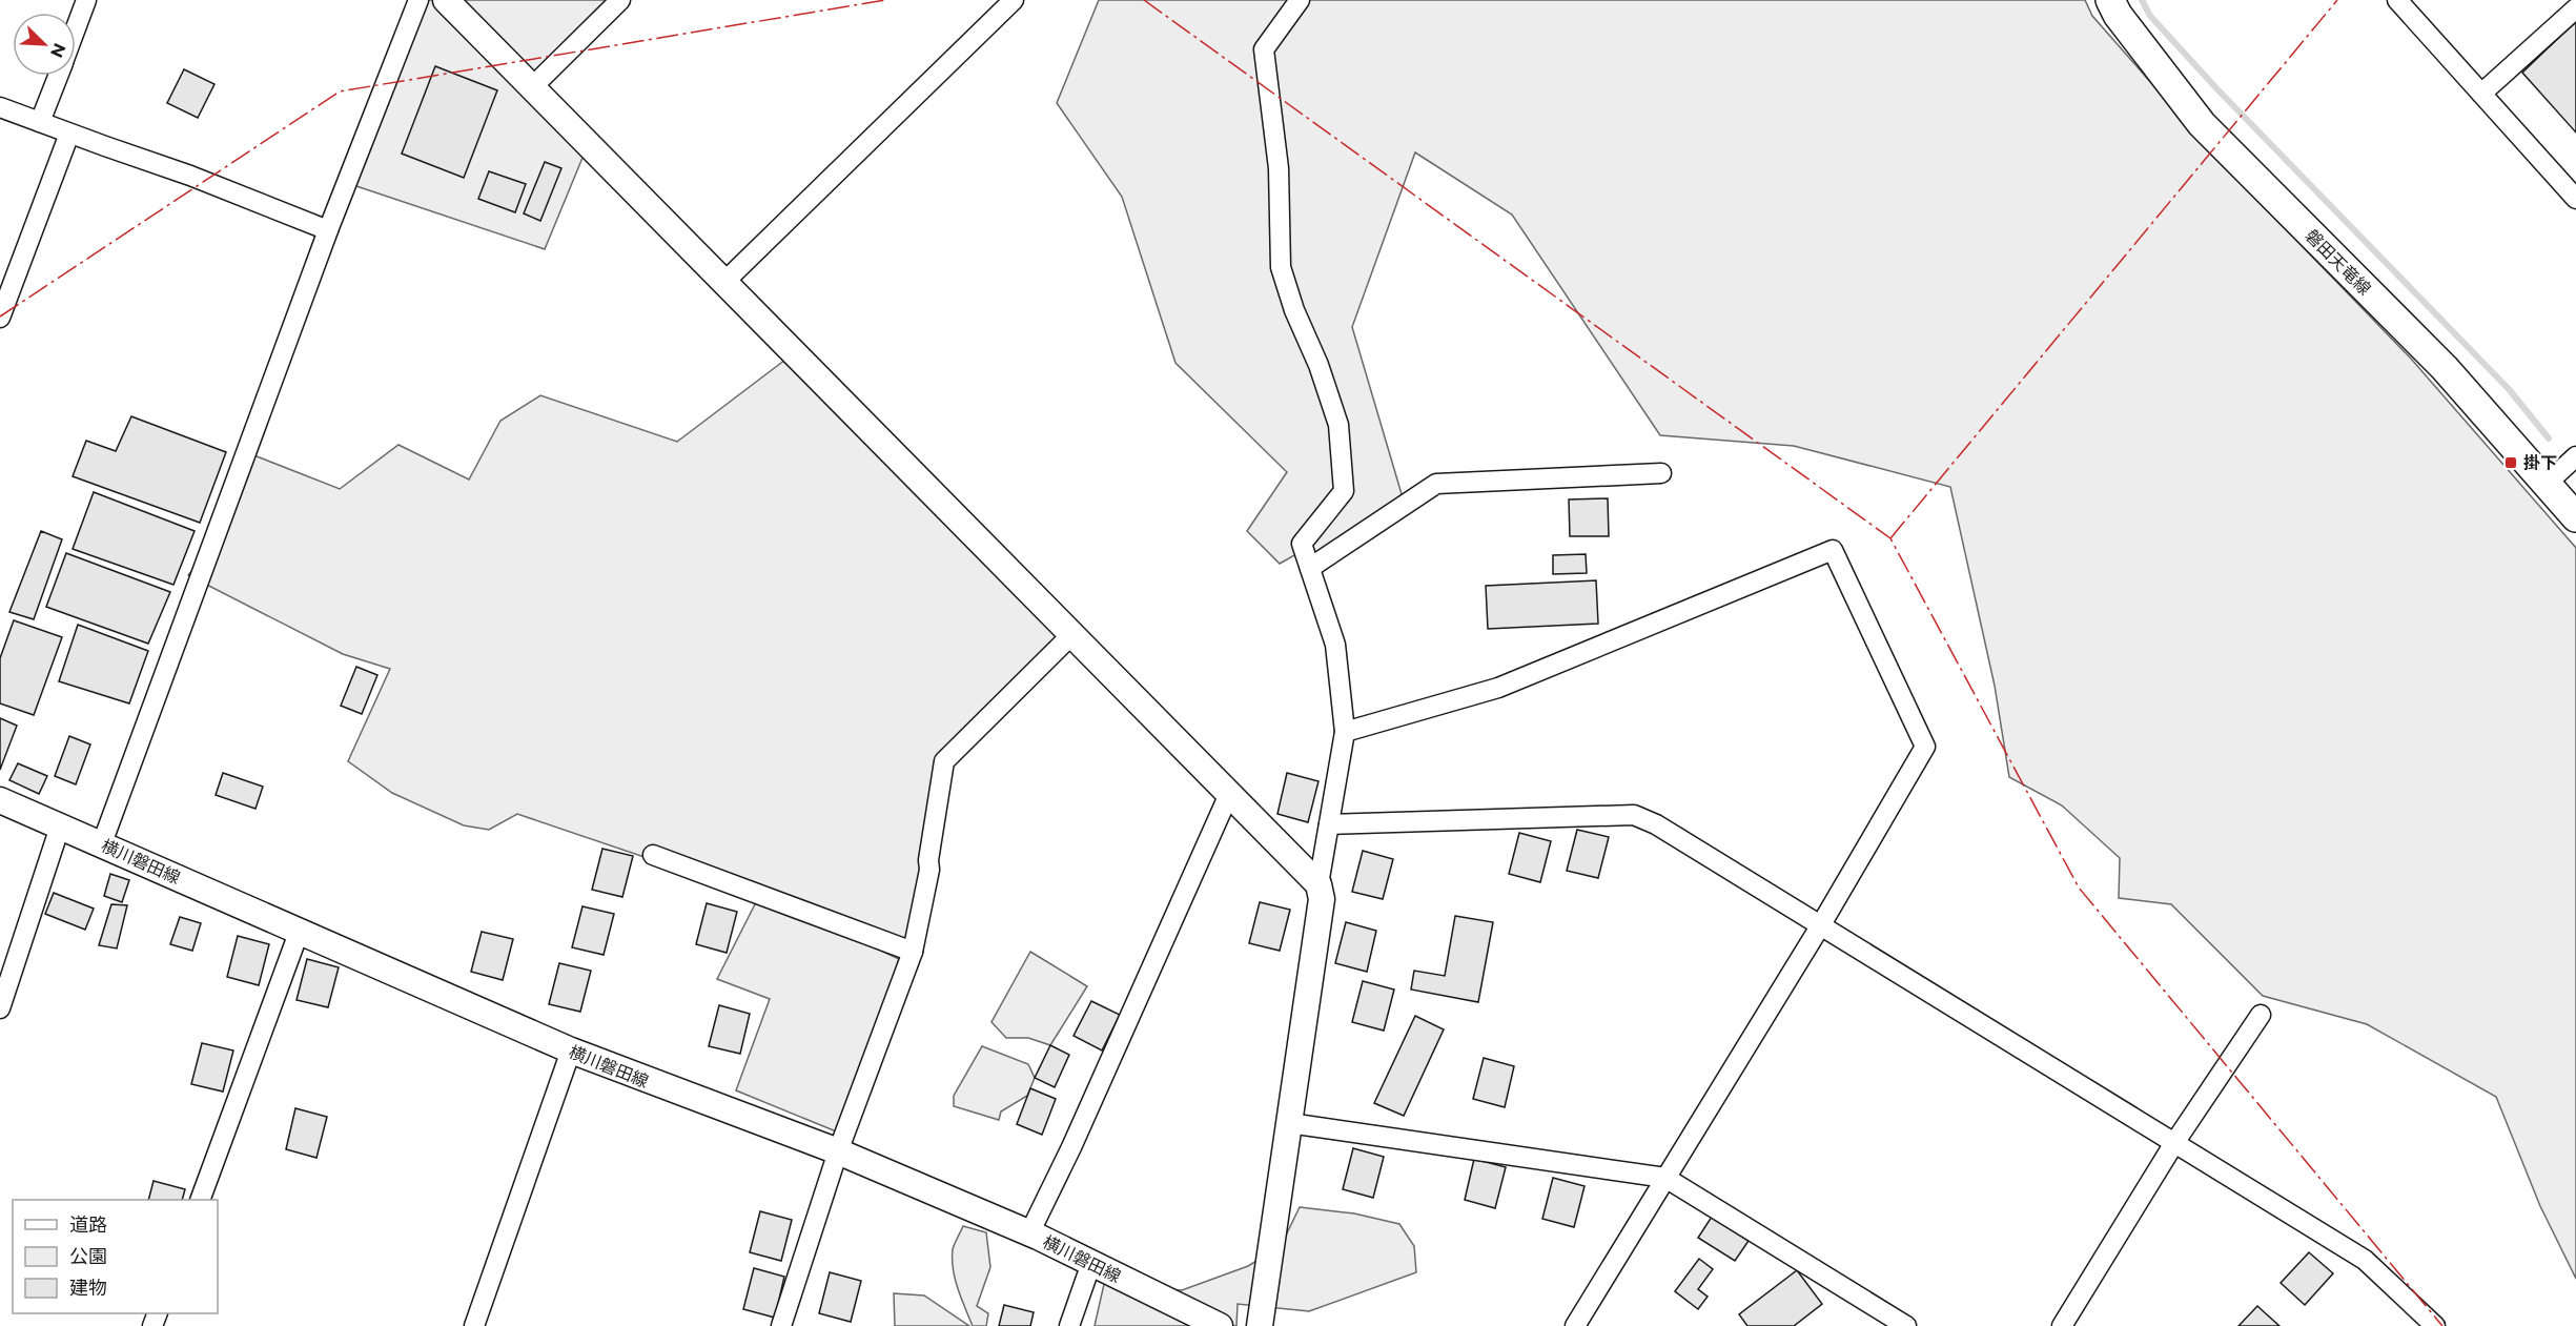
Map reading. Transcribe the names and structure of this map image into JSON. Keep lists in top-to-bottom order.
{
  "streets": {
    "main road": ["磐田天竜線"],
    "street": ["横川磐田線"]
  },
  "places": {
    "transit": ["掛下"]
  },
  "legend": ["道路", "公園", "建物"],
  "north": "bottom right"
}
